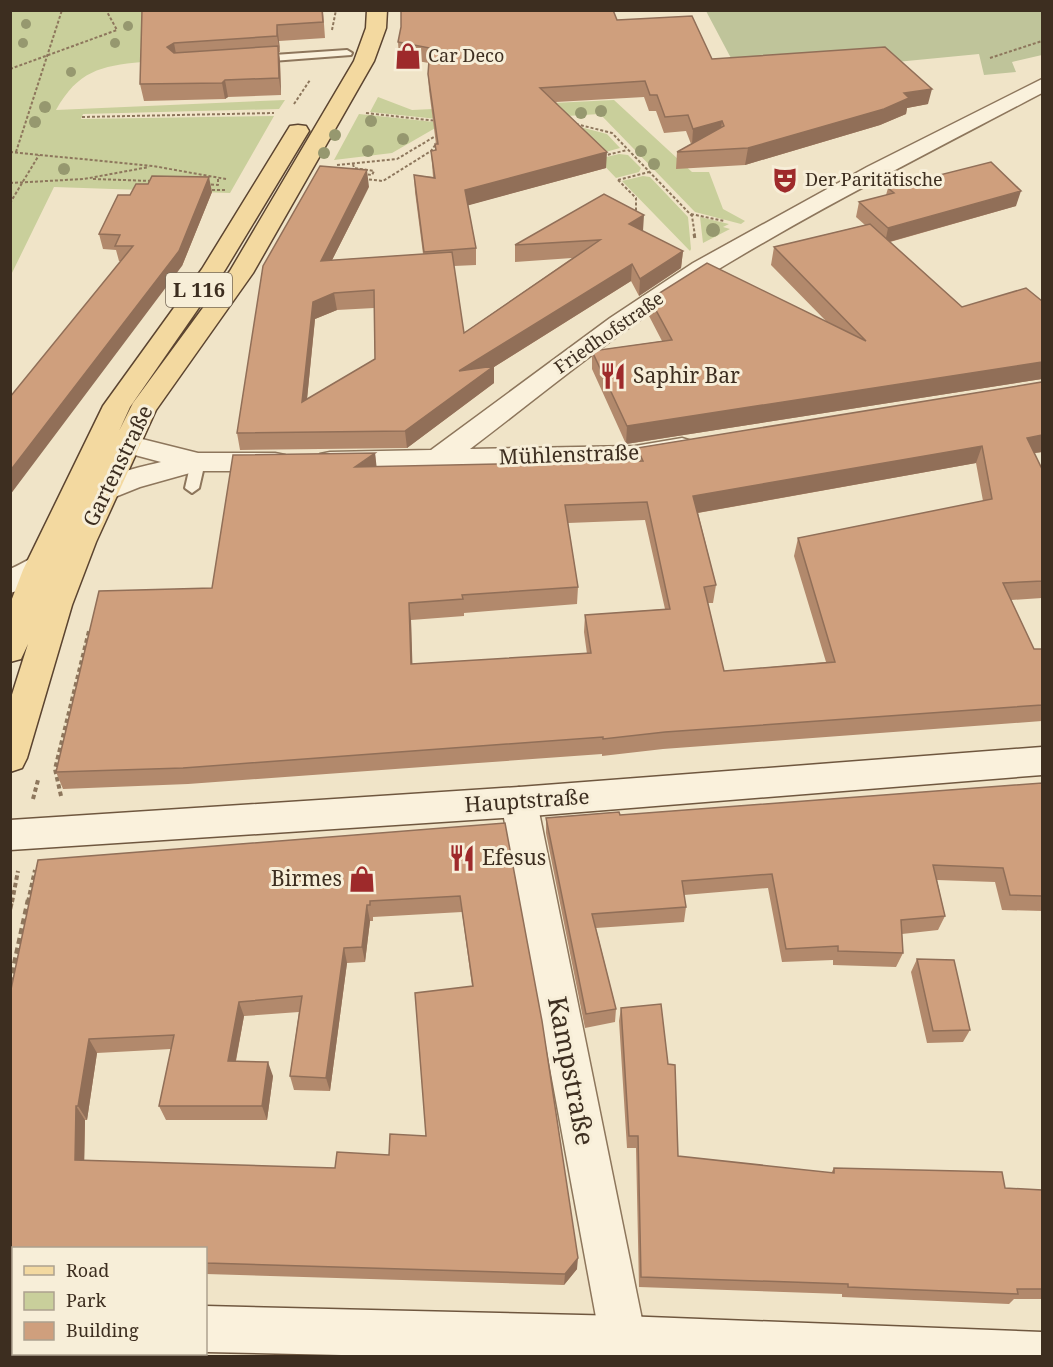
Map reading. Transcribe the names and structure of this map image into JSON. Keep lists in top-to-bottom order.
{
  "streets": {
    "main road": ["L 116", "Gartenstraße"],
    "street": [
      "Friedhofstraße",
      "Mühlenstraße",
      "Hauptstraße",
      "Kampstraße"
    ]
  },
  "crossings": [
    ["Friedhofstraße", "Mühlenstraße"],
    ["Mühlenstraße", "Gartenstraße"],
    ["Hauptstraße", "Kampstraße"]
  ],
  "places": {
    "shop": ["Car Deco", "Birmes"],
    "theatre": ["Der Paritätische"],
    "restaurant": ["Saphir Bar", "Efesus"]
  },
  "legend": ["Road", "Park", "Building"]
}
